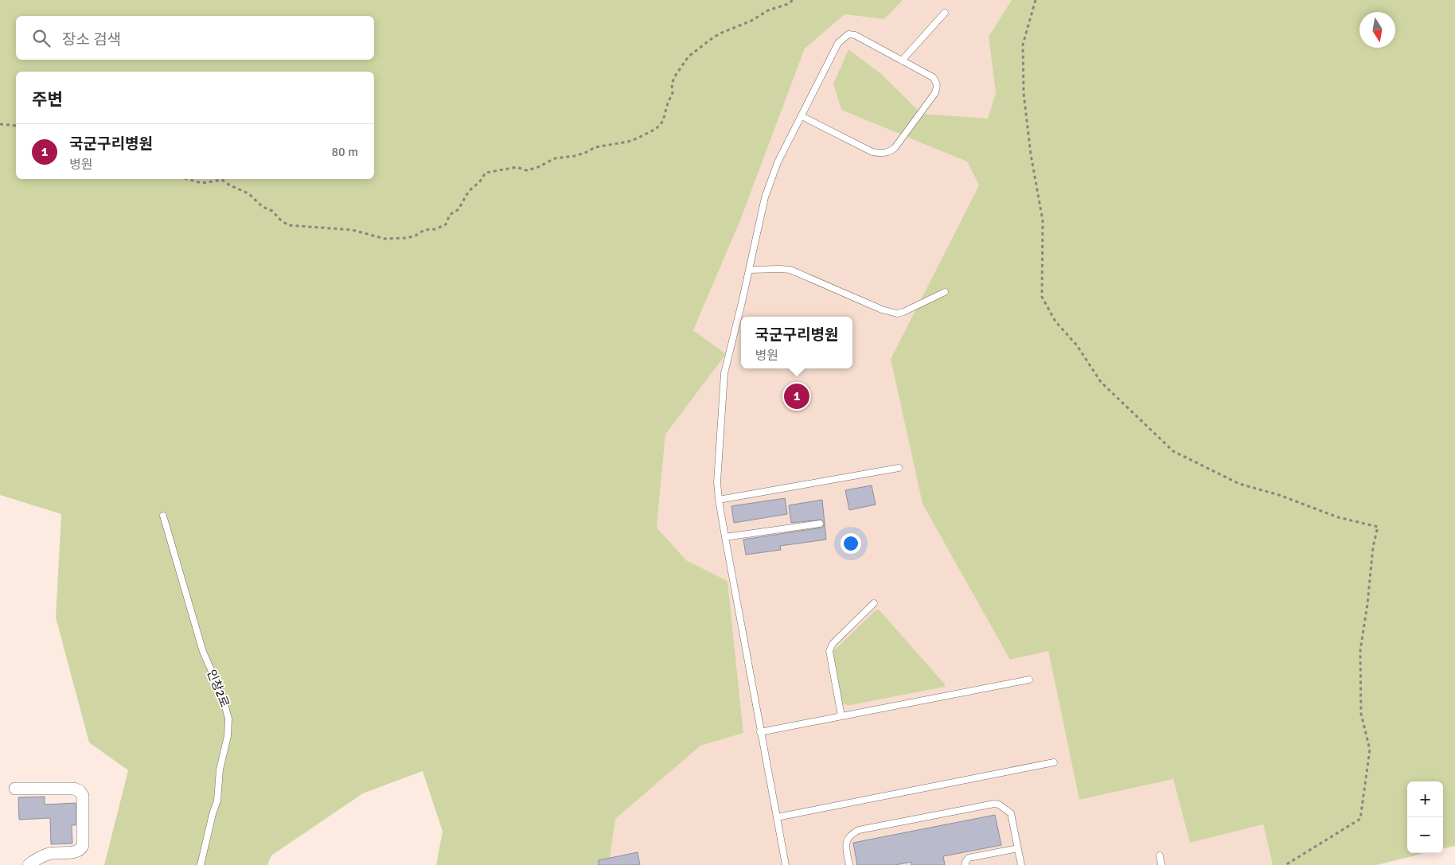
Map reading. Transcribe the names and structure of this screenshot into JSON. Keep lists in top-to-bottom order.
{
  "streets": {
    "lane": ["인창2로"]
  },
  "north": "bottom",
  "page": {
    "search": "장소 검색",
    "heading": "주변",
    "list": [
      {
        "mark": "1",
        "name": "국군구리병원",
        "note": "병원",
        "value": "80 m"
      }
    ],
    "popup": ["국군구리병원", "병원"],
    "pins": "1",
    "map_buttons": ["+", "−"]
  }
}
